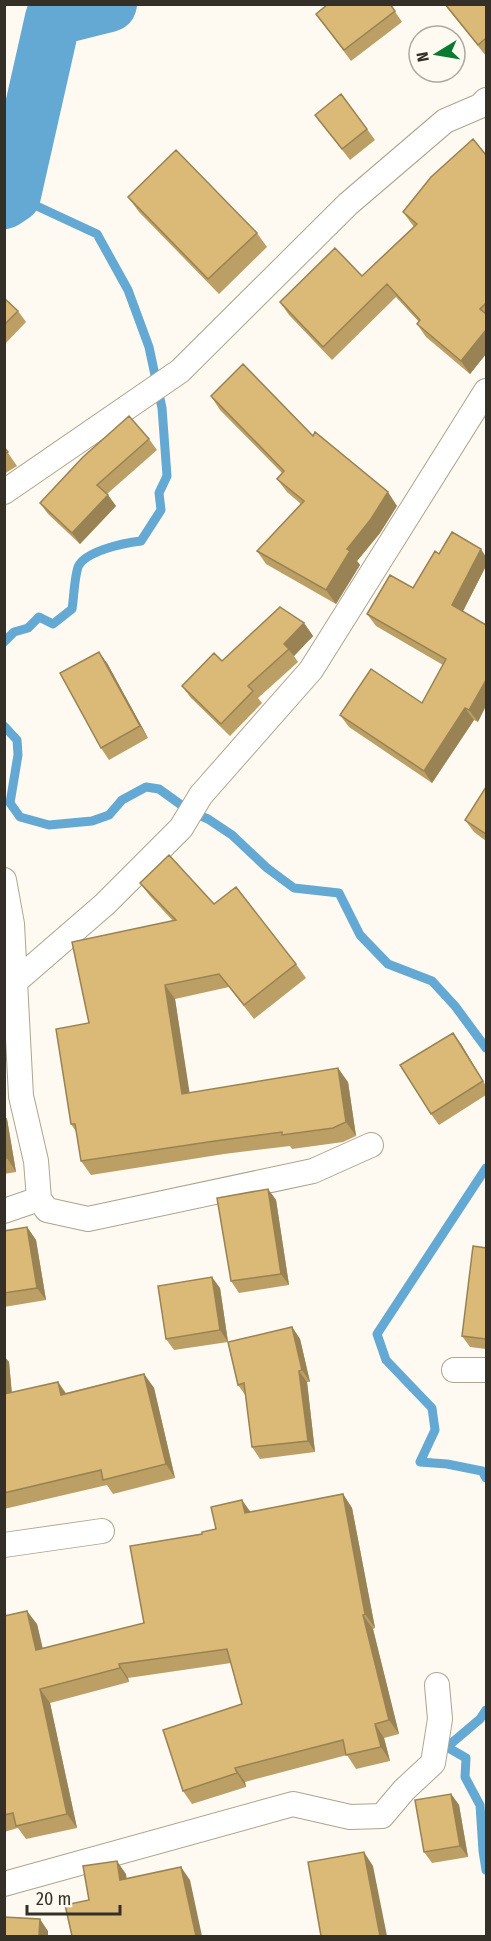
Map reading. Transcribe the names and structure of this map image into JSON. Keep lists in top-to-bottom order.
{
  "scale_bar": "20 m",
  "north": "left"
}
